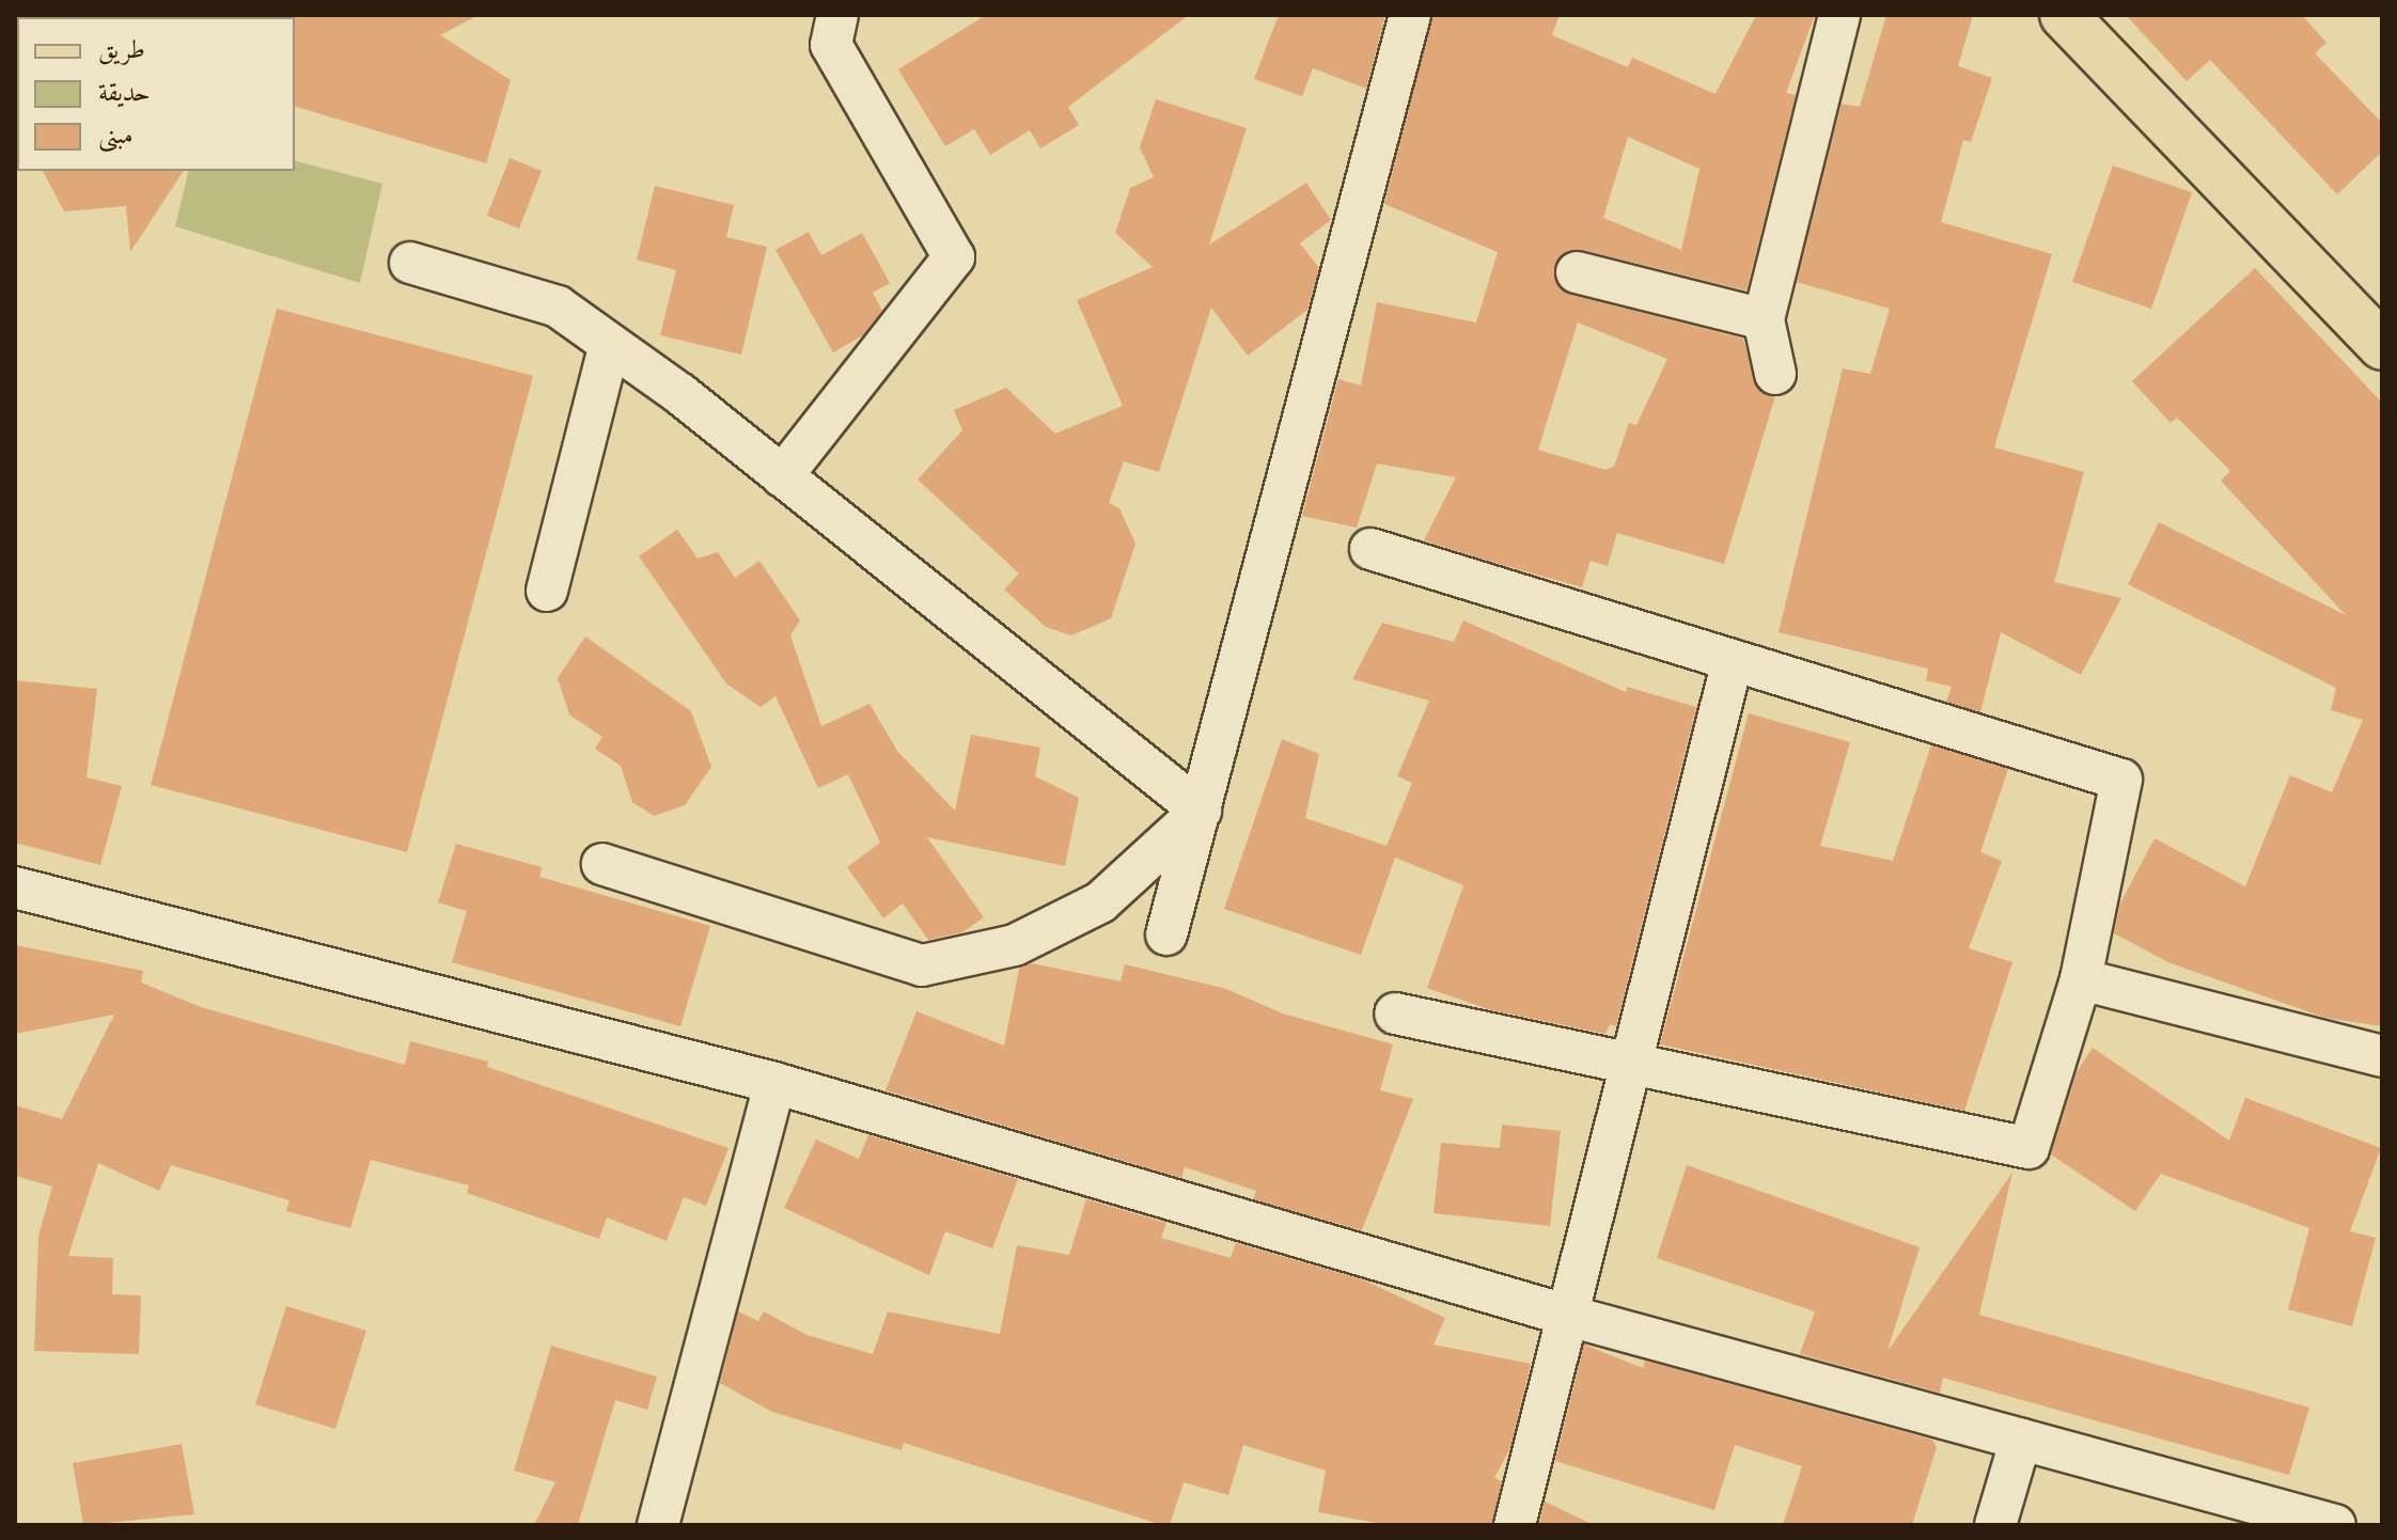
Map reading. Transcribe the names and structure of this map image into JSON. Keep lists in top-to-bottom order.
{
  "legend": ["طريق", "حديقة", "مبنى"]
}
